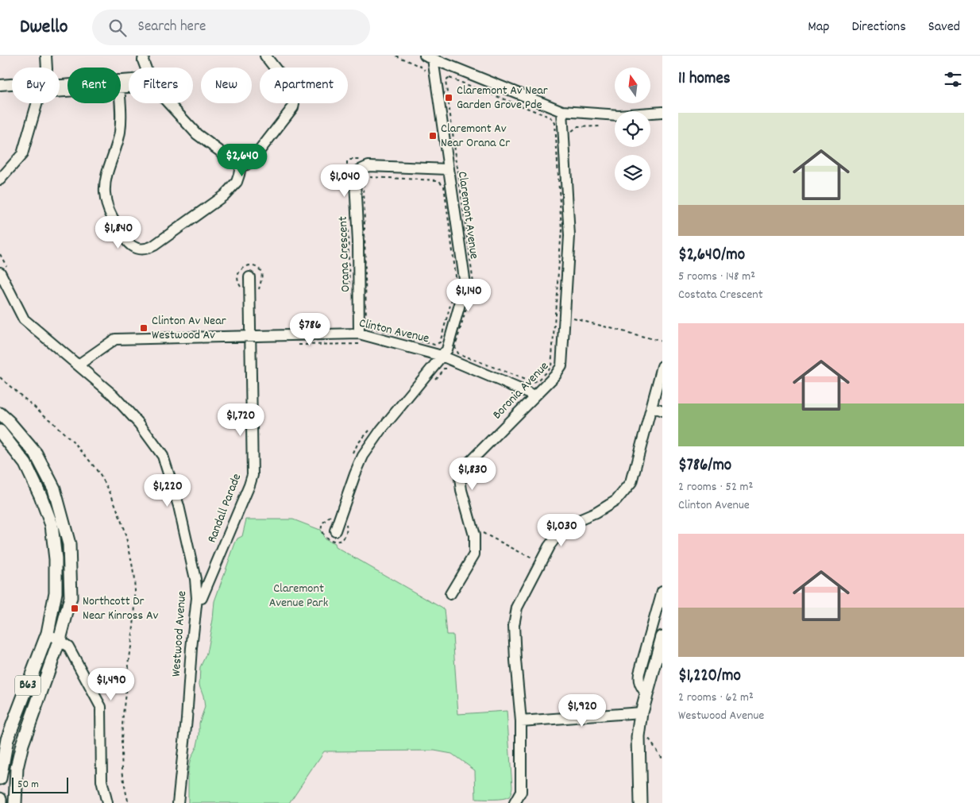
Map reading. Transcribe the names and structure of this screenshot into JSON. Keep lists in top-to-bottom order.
{
  "streets": {
    "main road": ["B63"],
    "street": [
      "Claremont Avenue",
      "Orana Crescent",
      "Clinton Avenue",
      "Boronia Avenue",
      "Randall Parade",
      "Westwood Avenue"
    ]
  },
  "crossings": [
    ["Claremont Avenue", "Orana Crescent"],
    ["Claremont Avenue", "Clinton Avenue"],
    ["Orana Crescent", "Clinton Avenue"],
    ["Clinton Avenue", "Boronia Avenue"],
    ["Clinton Avenue", "Randall Parade"],
    ["Clinton Avenue", "Westwood Avenue"],
    ["Randall Parade", "Westwood Avenue"]
  ],
  "parks": ["Claremont Avenue Park"],
  "places": {
    "transit": [
      "Claremont Av Near Garden Grove Pde",
      "Claremont Av Near Orana Cr",
      "Clinton Av Near Westwood Av",
      "Northcott Dr Near Kinross Av"
    ]
  },
  "scale_bar": "50 m",
  "north": "top",
  "page": {
    "header": "Dwello",
    "search": "Search here",
    "nav": ["Map", "Directions", "Saved"],
    "heading": "11 homes",
    "chip": [
      "Buy",
      "Rent",
      "Filters",
      "New",
      "Apartment"
    ],
    "list": [
      {
        "name": "$2,640/mo",
        "note": "5 rooms · 148 m² · Costata Crescent"
      },
      {
        "name": "$786/mo",
        "note": "2 rooms · 52 m² · Clinton Avenue"
      },
      {
        "name": "$1,220/mo",
        "note": "2 rooms · 62 m² · Westwood Avenue"
      }
    ],
    "price": [
      "$2,640",
      "$1,040",
      "$1,840",
      "$1,140",
      "$786",
      "$1,720",
      "$1,830",
      "$1,220",
      "$1,030",
      "$1,490",
      "$1,920"
    ],
    "scale": "50 m"
  }
}
